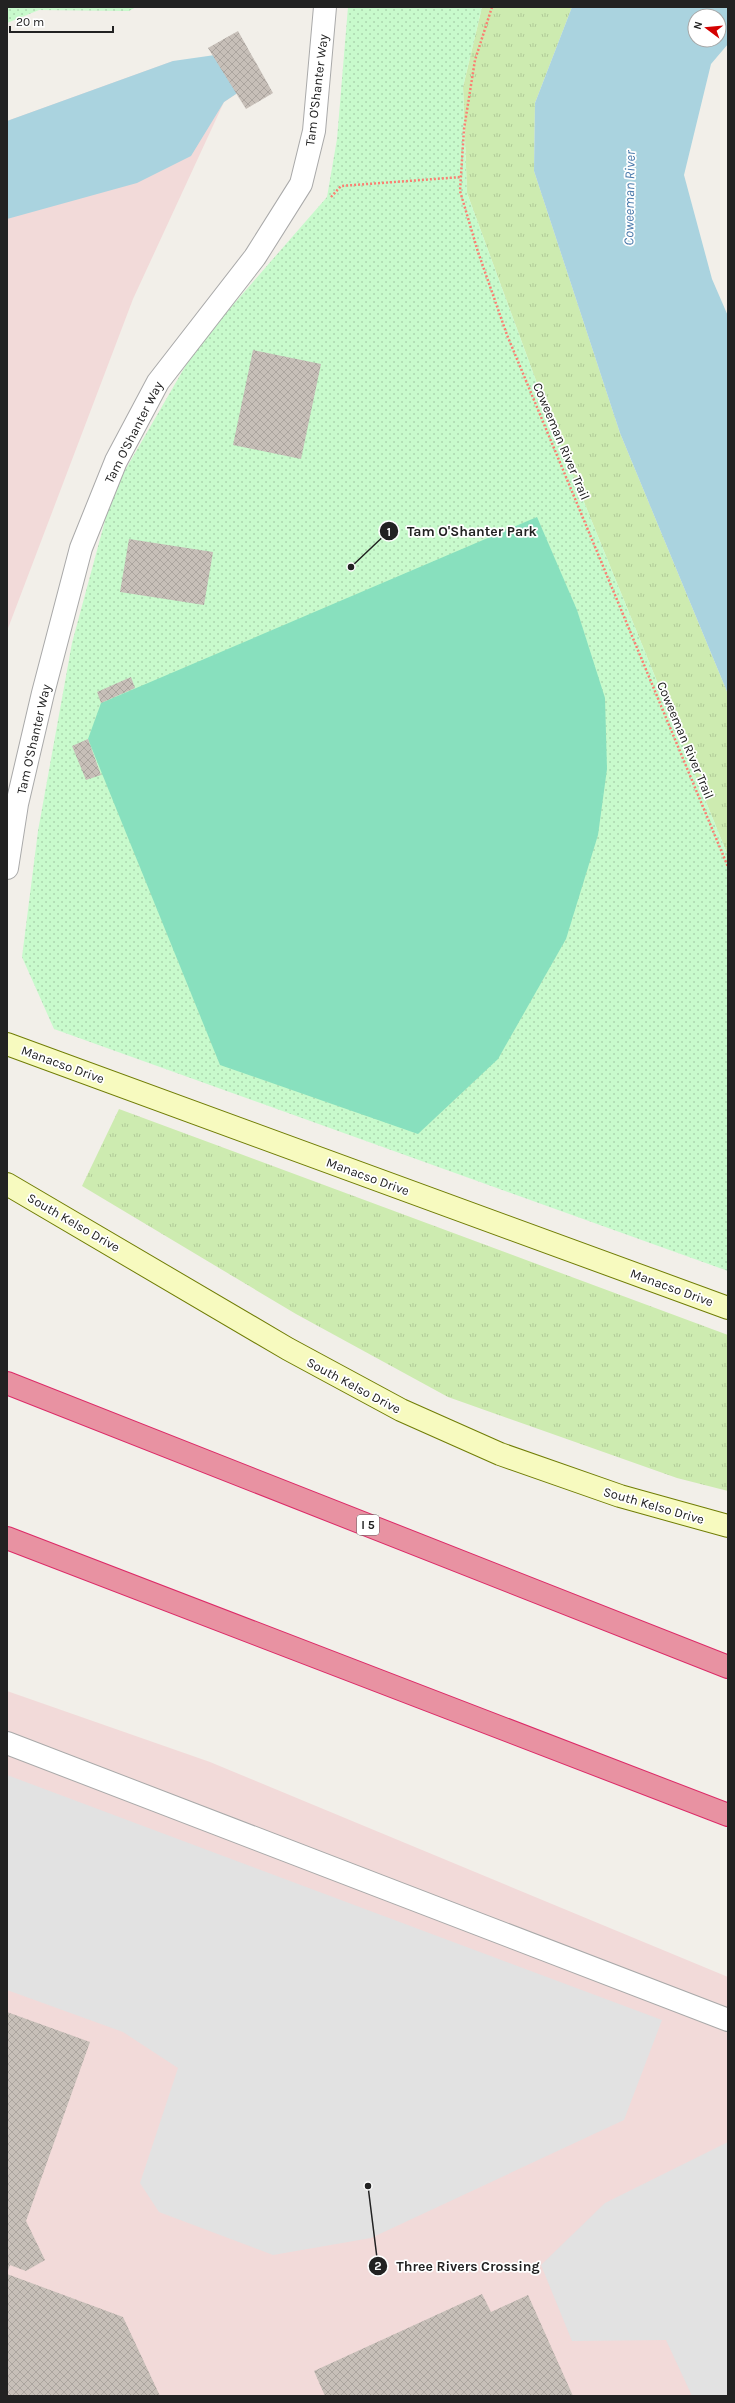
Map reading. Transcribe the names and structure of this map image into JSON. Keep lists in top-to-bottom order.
{
  "streets": {
    "highway": ["I 5"],
    "main road": ["Manacso Drive", "South Kelso Drive"],
    "street": ["Tam O'Shanter Way"],
    "path": ["Coweeman River Trail"]
  },
  "water": ["Coweeman River"],
  "places": ["Tam O'Shanter Park", "Three Rivers Crossing"],
  "scale_bar": "20 m",
  "north": "left"
}
